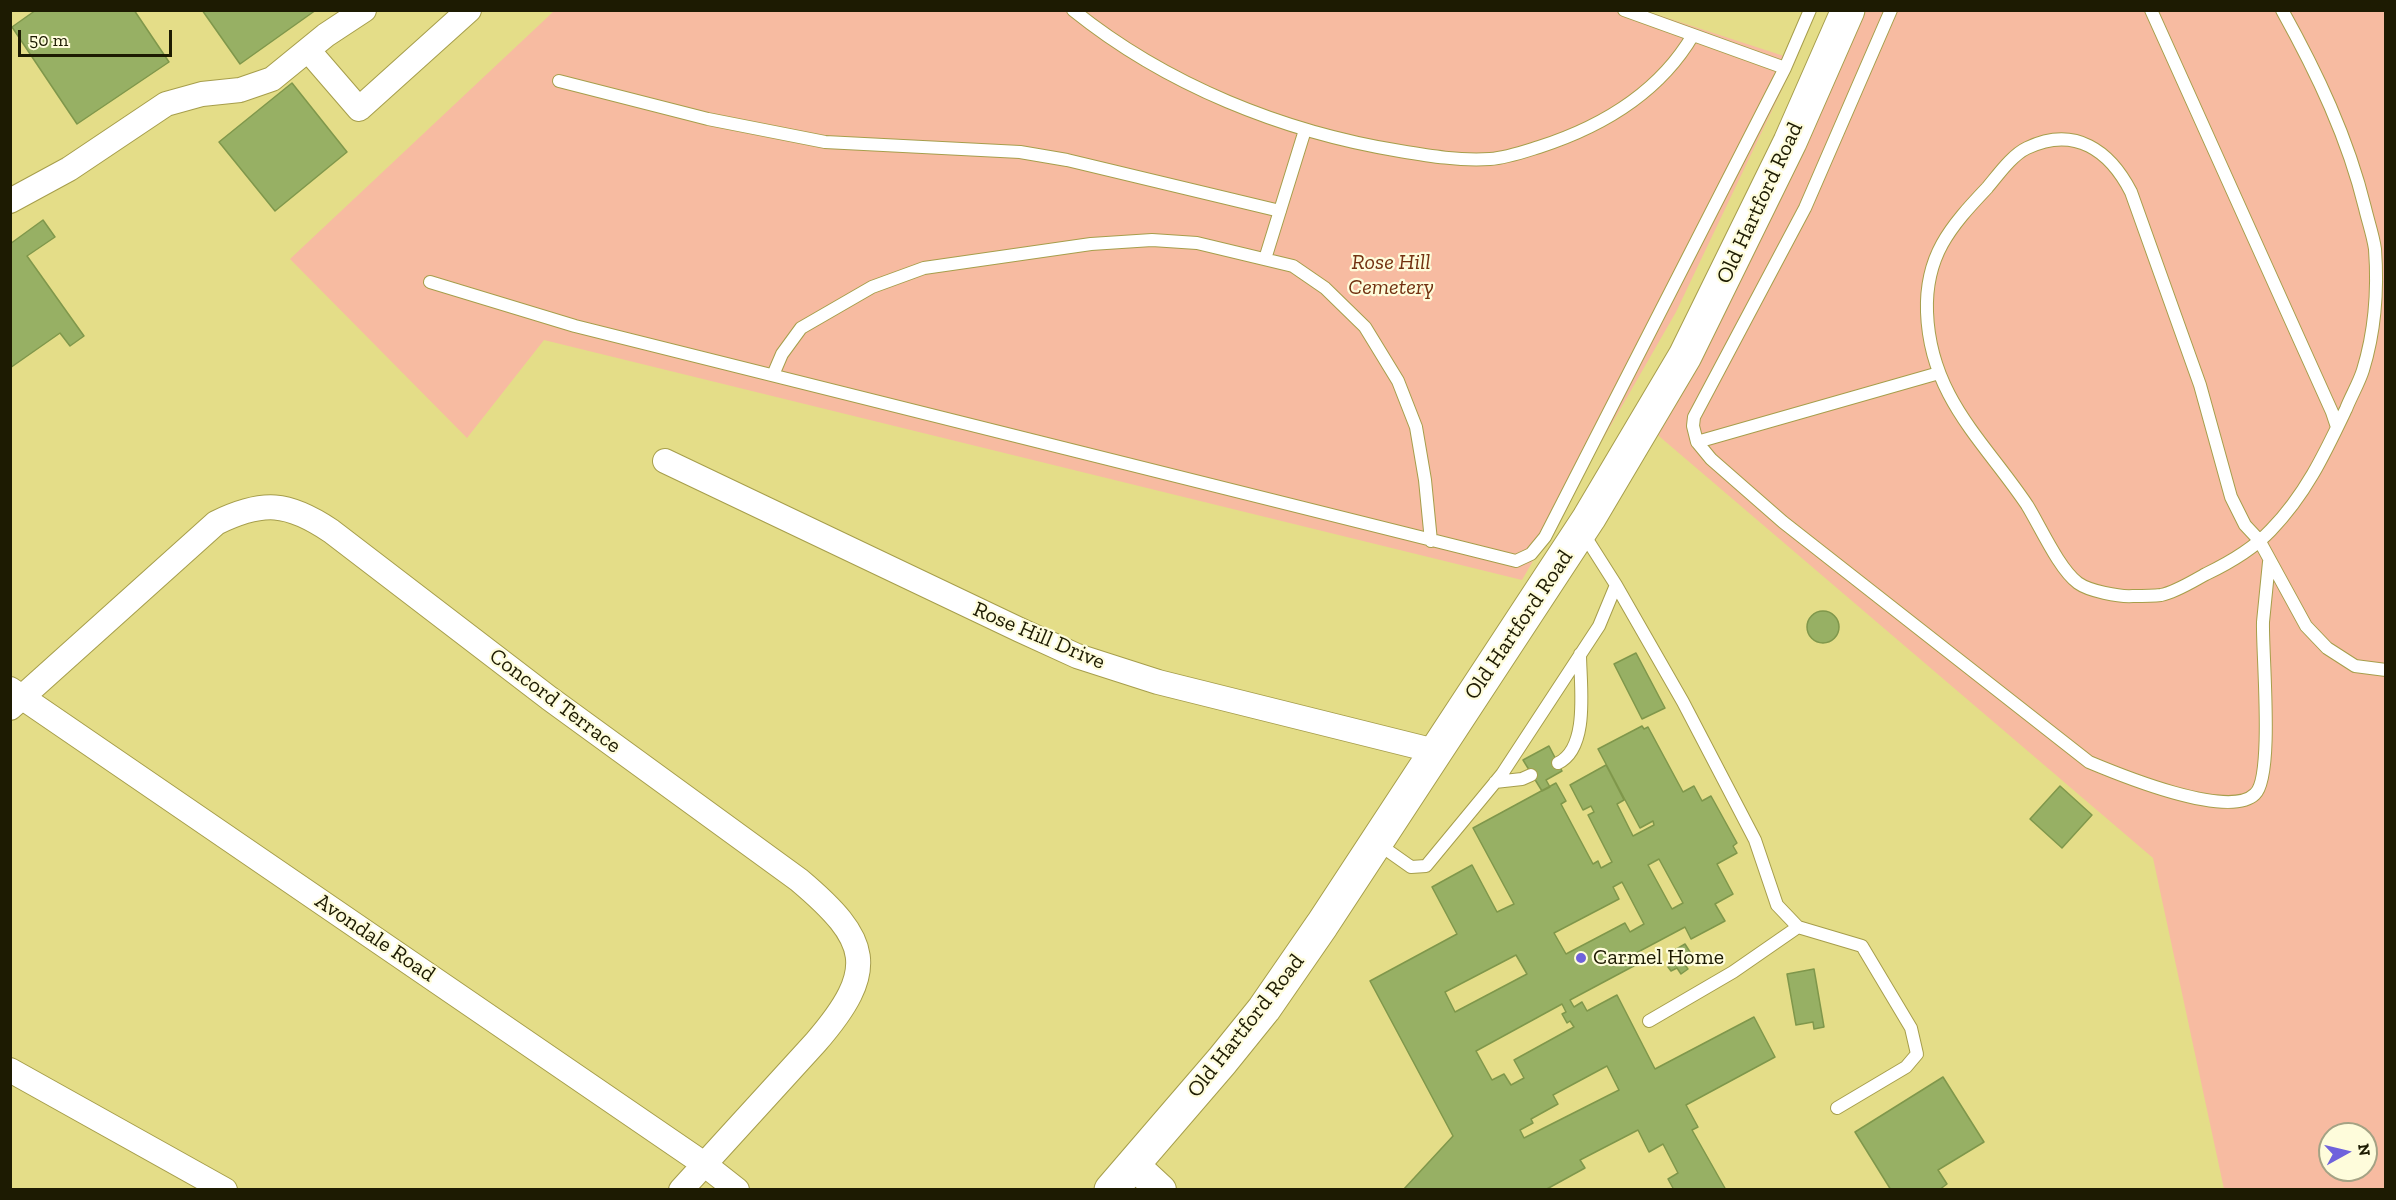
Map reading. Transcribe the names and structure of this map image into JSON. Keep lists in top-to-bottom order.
{
  "streets": {
    "main road": ["Old Hartford Road"],
    "street": ["Rose Hill Drive", "Concord Terrace", "Avondale Road"]
  },
  "crossings": [
    ["Old Hartford Road", "Rose Hill Drive"],
    ["Concord Terrace", "Avondale Road"]
  ],
  "parks": ["Rose Hill Cemetery"],
  "places": ["Carmel Home"],
  "scale_bar": "50 m",
  "north": "right"
}
